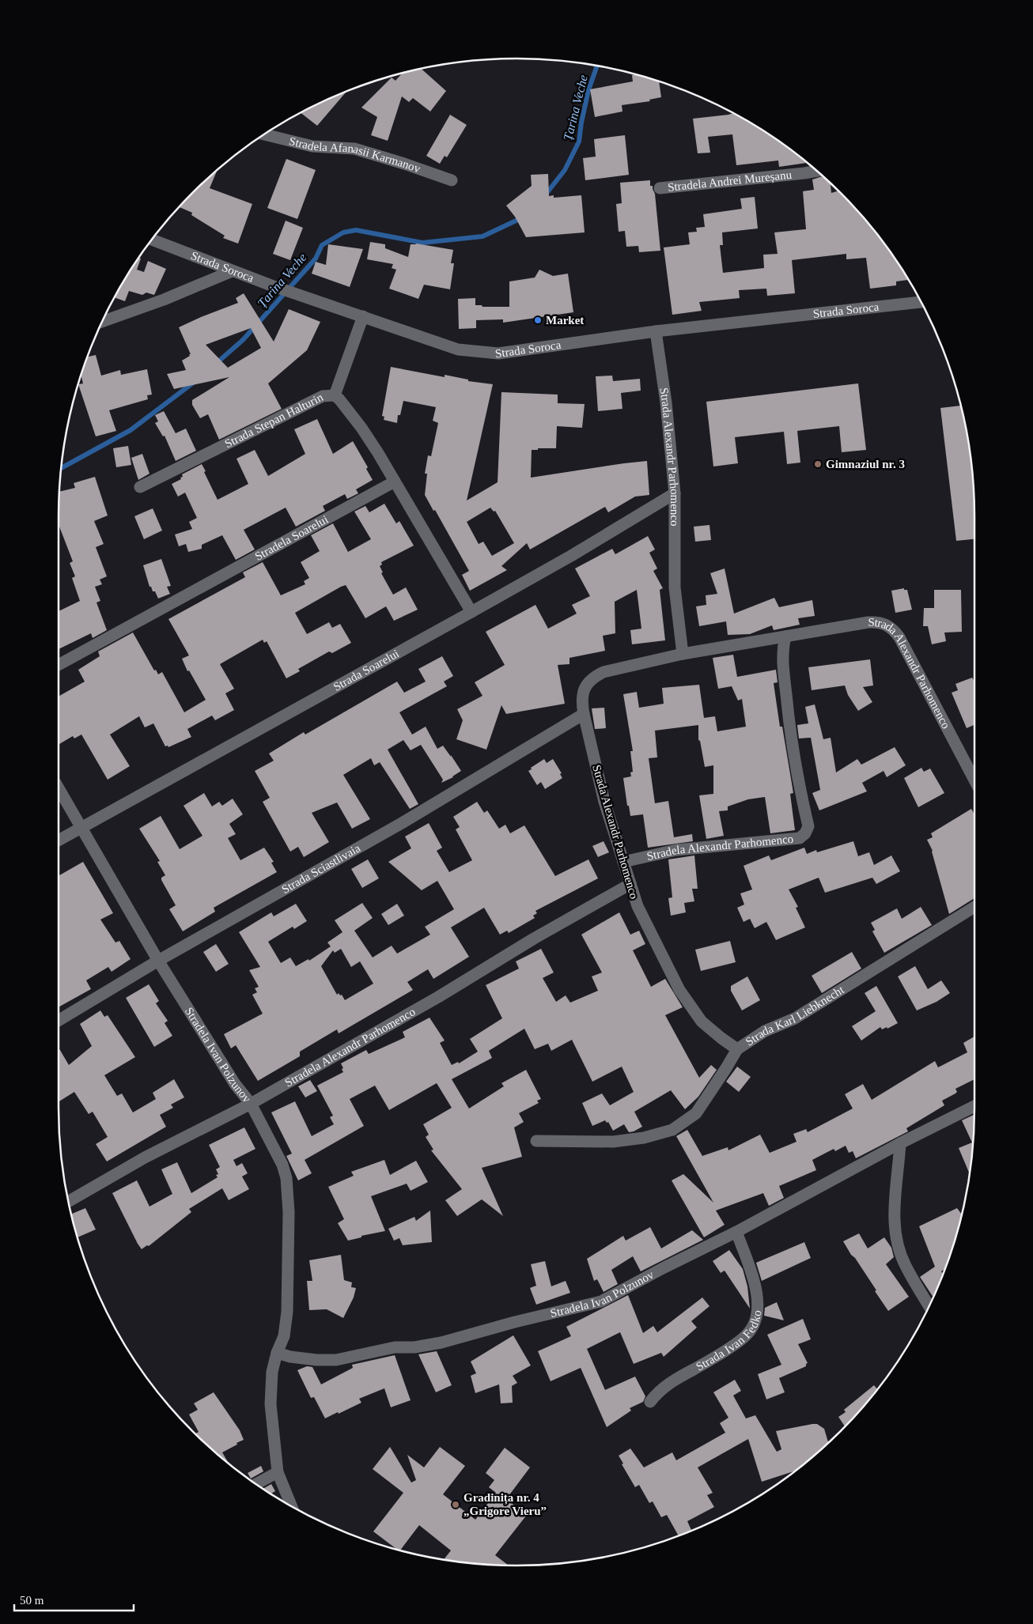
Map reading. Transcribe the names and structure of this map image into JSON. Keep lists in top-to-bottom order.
{
  "streets": {
    "street": [
      "Stradela Afanasii Karmanov",
      "Stradela Andrei Mureșanu",
      "Strada Soroca",
      "Strada Stepan Halturin",
      "Strada Alexandr Parhomenco",
      "Stradela Soarelui",
      "Strada Soarelui",
      "Stradela Alexandr Parhomenco",
      "Strada Sciastlivaia",
      "Strada Karl Liebknecht",
      "Stradela Ivan Polzunov",
      "Strada Ivan Fedko"
    ]
  },
  "crossings": [
    ["Strada Soroca", "Strada Alexandr Parhomenco"],
    ["Strada Stepan Halturin", "Stradela Soarelui"],
    ["Strada Alexandr Parhomenco", "Strada Soarelui"],
    ["Strada Alexandr Parhomenco", "Stradela Alexandr Parhomenco"],
    ["Strada Alexandr Parhomenco", "Strada Sciastlivaia"],
    ["Strada Alexandr Parhomenco", "Strada Karl Liebknecht"],
    ["Strada Soarelui", "Stradela Ivan Polzunov"],
    ["Stradela Alexandr Parhomenco", "Stradela Ivan Polzunov"],
    ["Strada Sciastlivaia", "Stradela Ivan Polzunov"],
    ["Stradela Ivan Polzunov", "Strada Ivan Fedko"]
  ],
  "water": ["Țarina Veche"],
  "places": ["Market", "Gimnaziul nr. 3", "Gradinița nr. 4 „Grigore Vieru”"],
  "scale_bar": "50 m"
}
